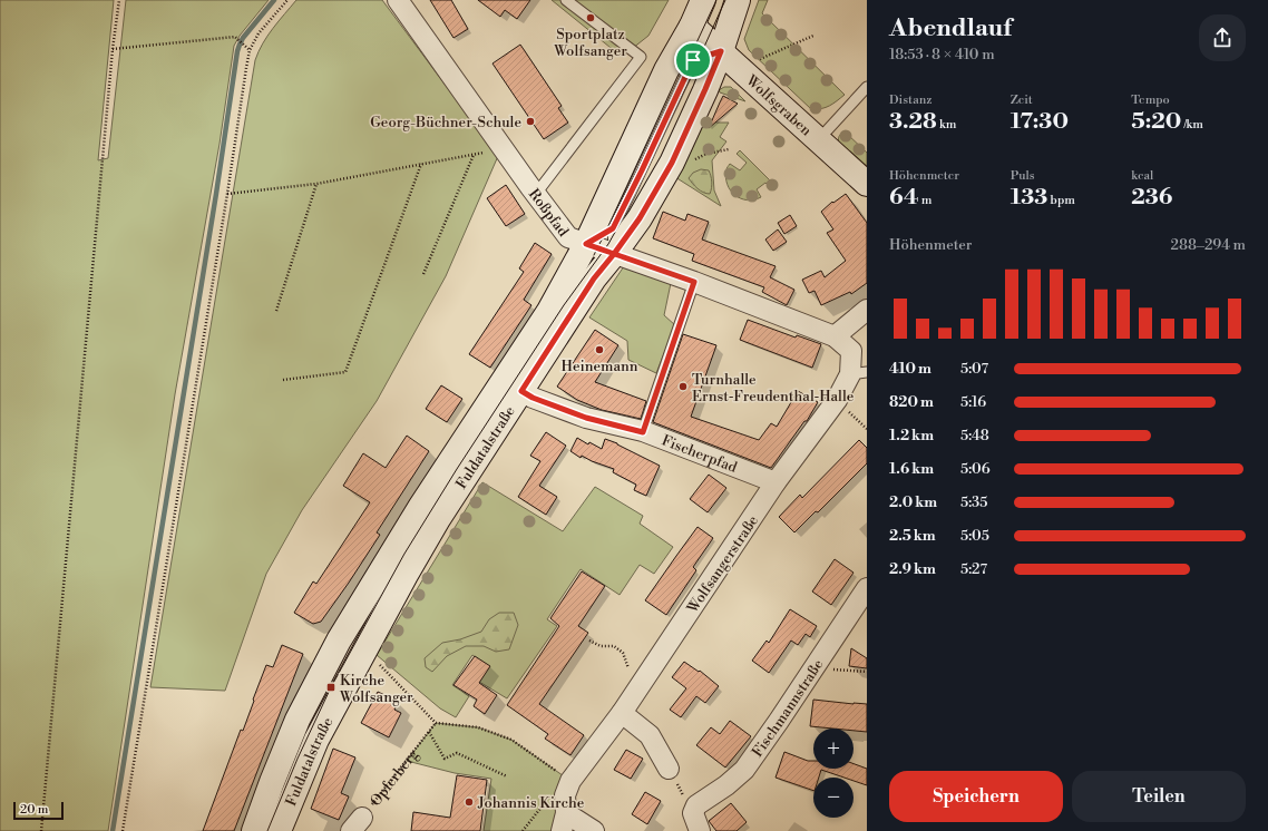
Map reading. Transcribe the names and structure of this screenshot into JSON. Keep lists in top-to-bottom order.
{
  "streets": {
    "main road": ["Wolfsgraben", "Fuldatalstraße"],
    "street": [
      "Roßpfad",
      "Fischerpfad",
      "Wolfsangerstraße",
      "Fischmannstraße"
    ],
    "path": ["Opferberg"]
  },
  "crossings": [
    ["Wolfsgraben", "Fuldatalstraße"],
    ["Roßpfad", "Fuldatalstraße"],
    ["Roßpfad", "Wolfsangerstraße"],
    ["Fuldatalstraße", "Fischerpfad"],
    ["Fischerpfad", "Wolfsangerstraße"]
  ],
  "places": {
    "other": [
      "Sportplatz Wolfsanger",
      "Georg-Büchner-Schule",
      "Heinemann",
      "Turnhalle Ernst‐Freudenthal‐Halle",
      "Johannis Kirche"
    ],
    "transit": ["Kirche Wolfsanger"]
  },
  "scale_bar": "20 m",
  "page": {
    "heading": ["Abendlauf", "18:53 · 8 × 410 m"],
    "stats": [
      ["Distanz", "3.28 km"],
      ["Zeit", "17:30"],
      ["Tempo", "5:20 /km"],
      ["Höhenmeter", "64 m"],
      ["Puls", "133 bpm"],
      ["kcal", "236"]
    ],
    "chart": ["Höhenmeter", "288–294 m"],
    "list": [
      {
        "name": "410 m",
        "note": "5:07"
      },
      {
        "name": "820 m",
        "note": "5:16"
      },
      {
        "name": "1.2 km",
        "note": "5:48"
      },
      {
        "name": "1.6 km",
        "note": "5:06"
      },
      {
        "name": "2.0 km",
        "note": "5:35"
      },
      {
        "name": "2.5 km",
        "note": "5:05"
      },
      {
        "name": "2.9 km",
        "note": "5:27"
      }
    ],
    "map_buttons": ["+", "−"],
    "buttons": ["Speichern", "Teilen"],
    "scale": "20 m"
  }
}
